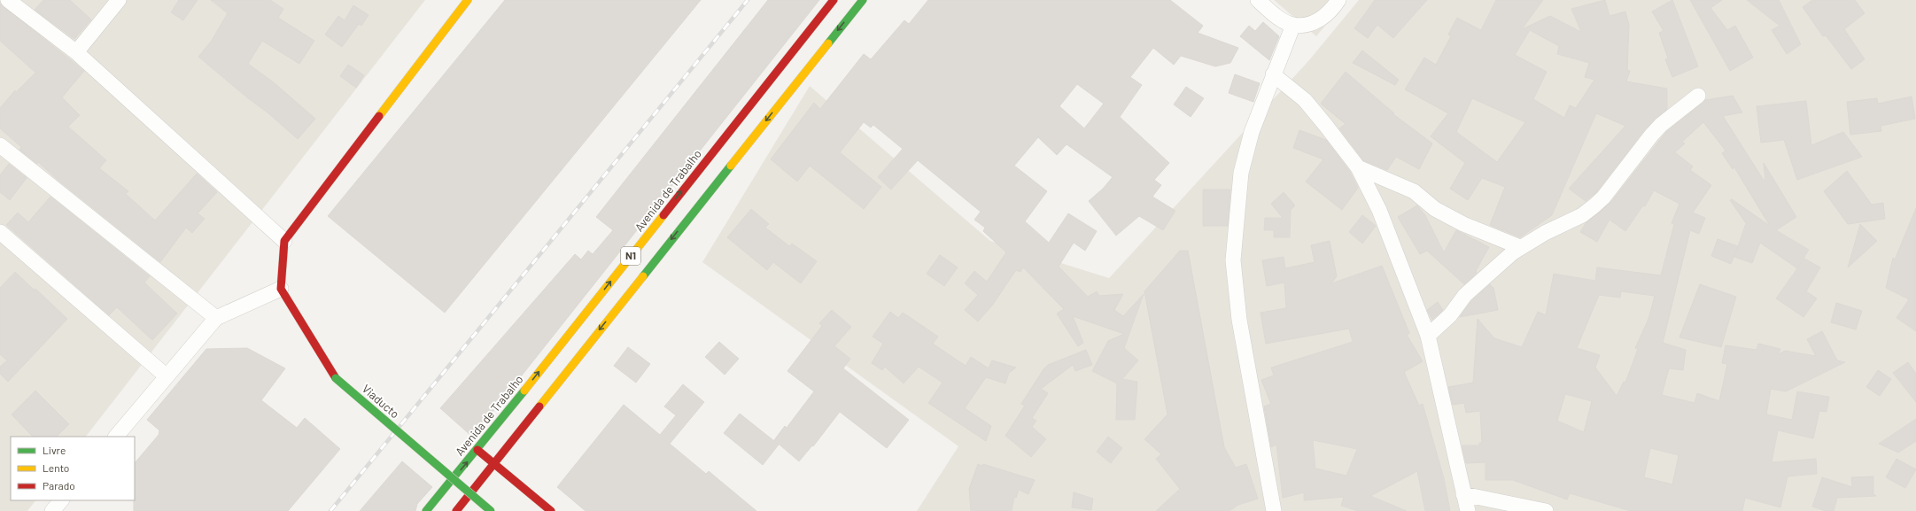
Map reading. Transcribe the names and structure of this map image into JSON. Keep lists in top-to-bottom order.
{
  "streets": {
    "main road": ["Avenida de Trabalho", "N1", "Viaducto"]
  },
  "legend": ["Livre", "Lento", "Parado"]
}
